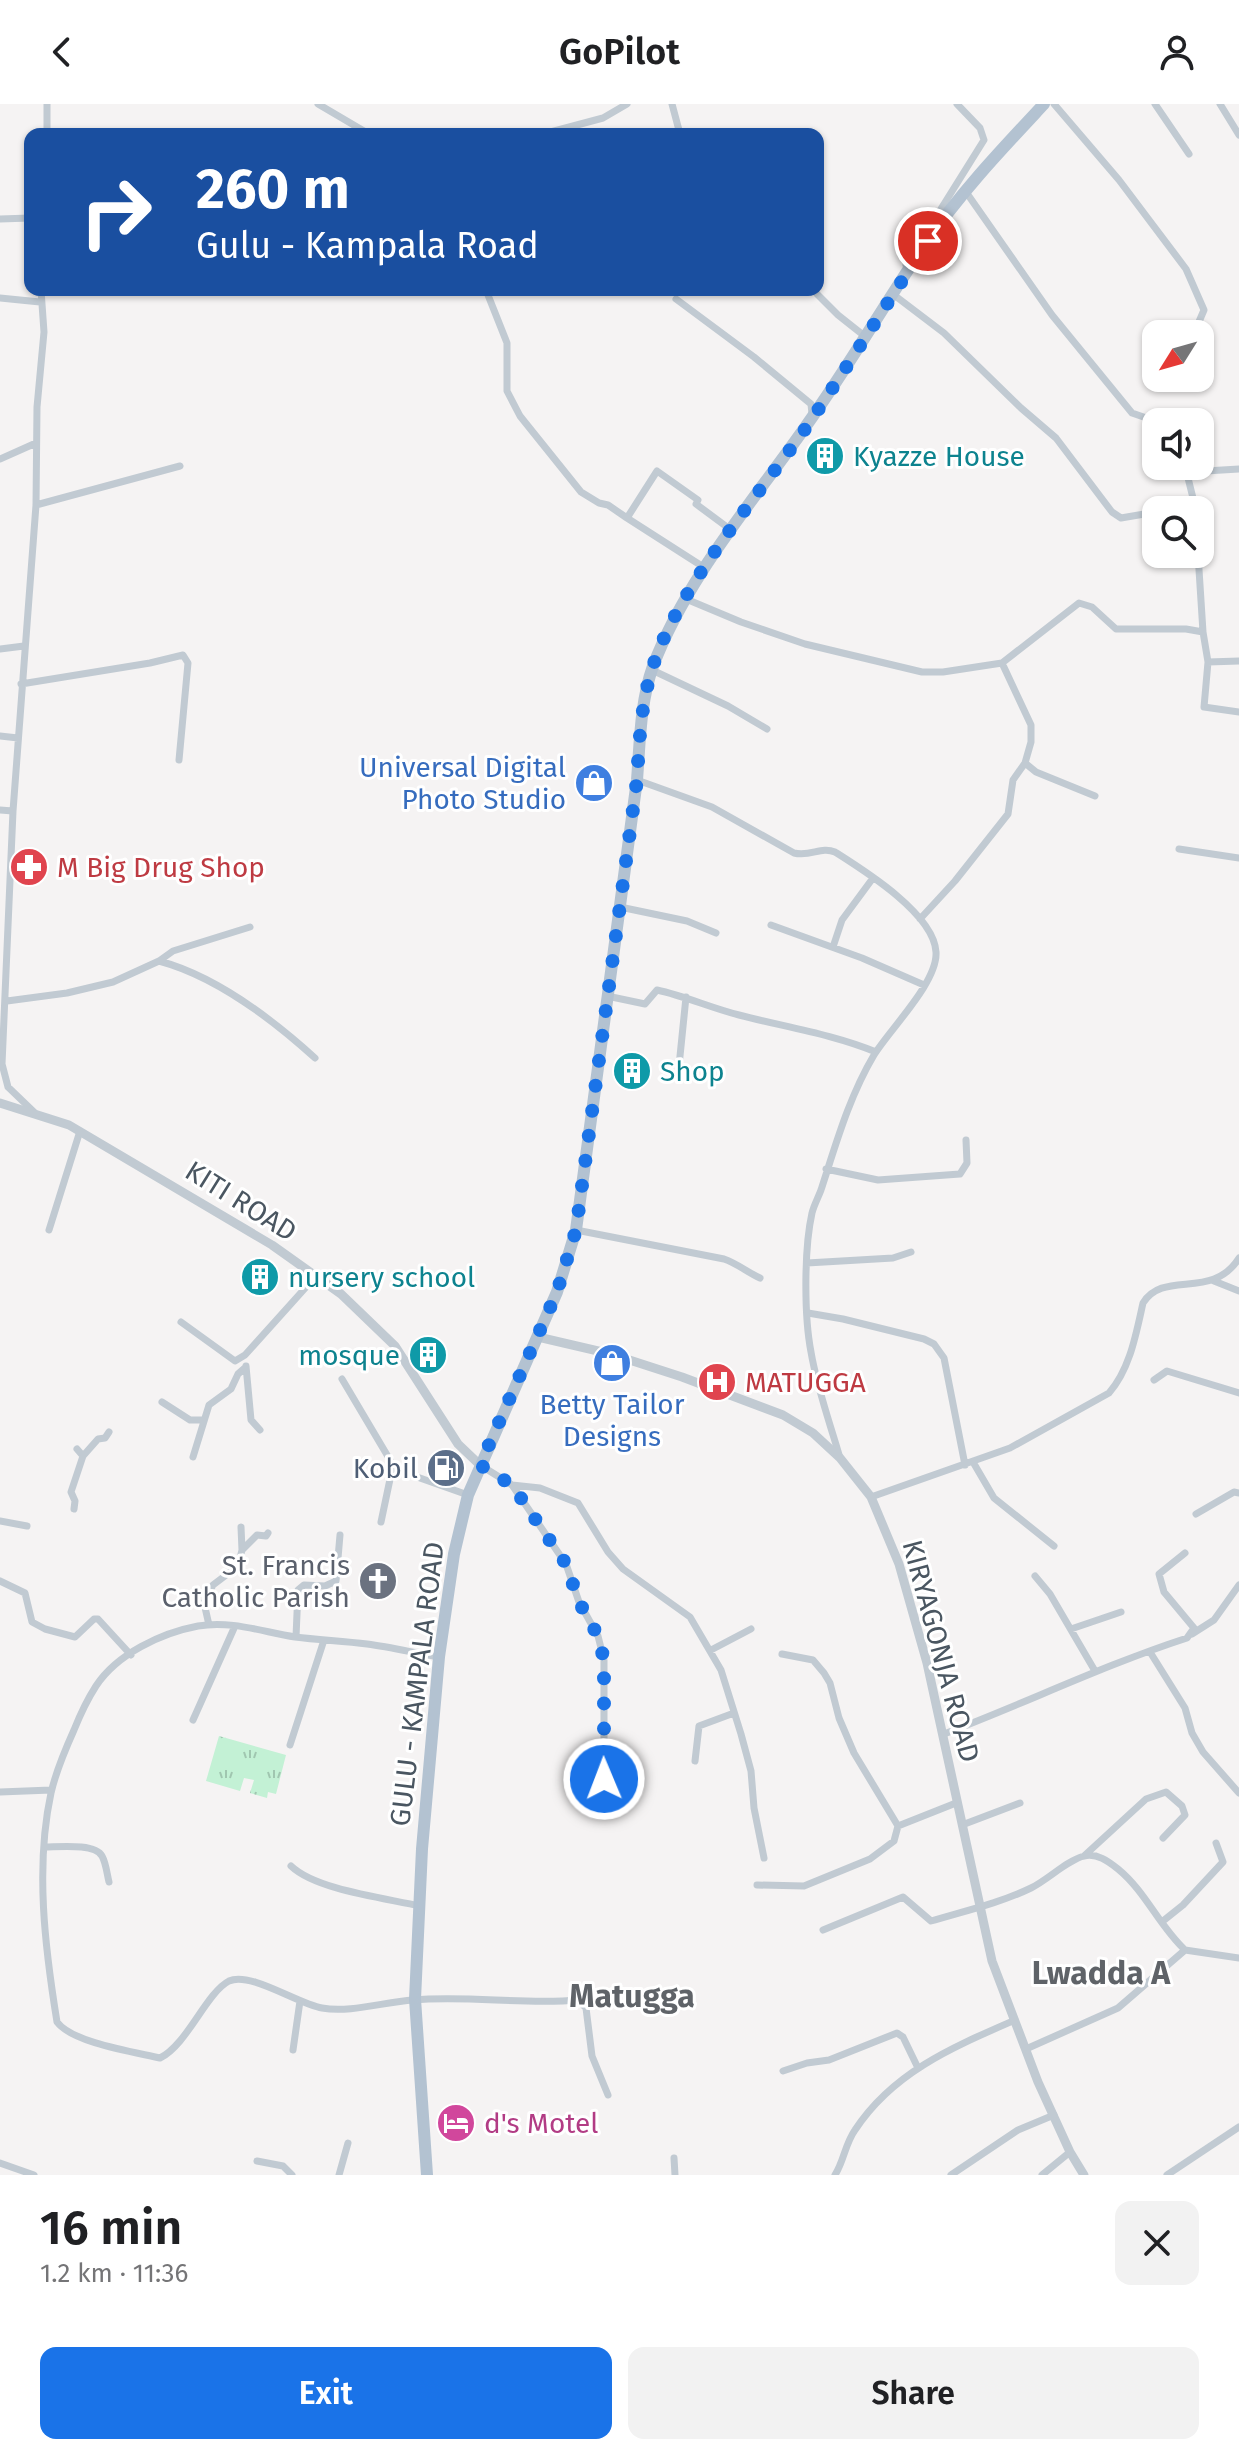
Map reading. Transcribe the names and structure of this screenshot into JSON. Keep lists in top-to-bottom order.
{
  "streets": {
    "main road": ["GULU - KAMPALA ROAD"],
    "street": ["KITI ROAD", "KIRYAGONJA ROAD"]
  },
  "crossings": [
    ["KITI ROAD", "GULU - KAMPALA ROAD"],
    ["KIRYAGONJA ROAD", "GULU - KAMPALA ROAD"]
  ],
  "districts": ["Lwadda A", "Matugga"],
  "places": {
    "building": [
      "Kyazze House",
      "Shop",
      "nursery school",
      "mosque"
    ],
    "shop": ["Universal Digital Photo Studio", "Betty Tailor Designs"],
    "pharmacy": ["M Big Drug Shop"],
    "hospital": ["MATUGGA"],
    "fuel station": ["Kobil"],
    "church": ["St. Francis Catholic Parish"],
    "hotel": ["d's Motel"]
  },
  "north": "bottom left",
  "page": {
    "header": "GoPilot",
    "turn": ["260 m", "Gulu - Kampala Road"],
    "heading": ["16 min", "1.2 km · 11:36"],
    "buttons": ["Exit", "Share"]
  }
}
